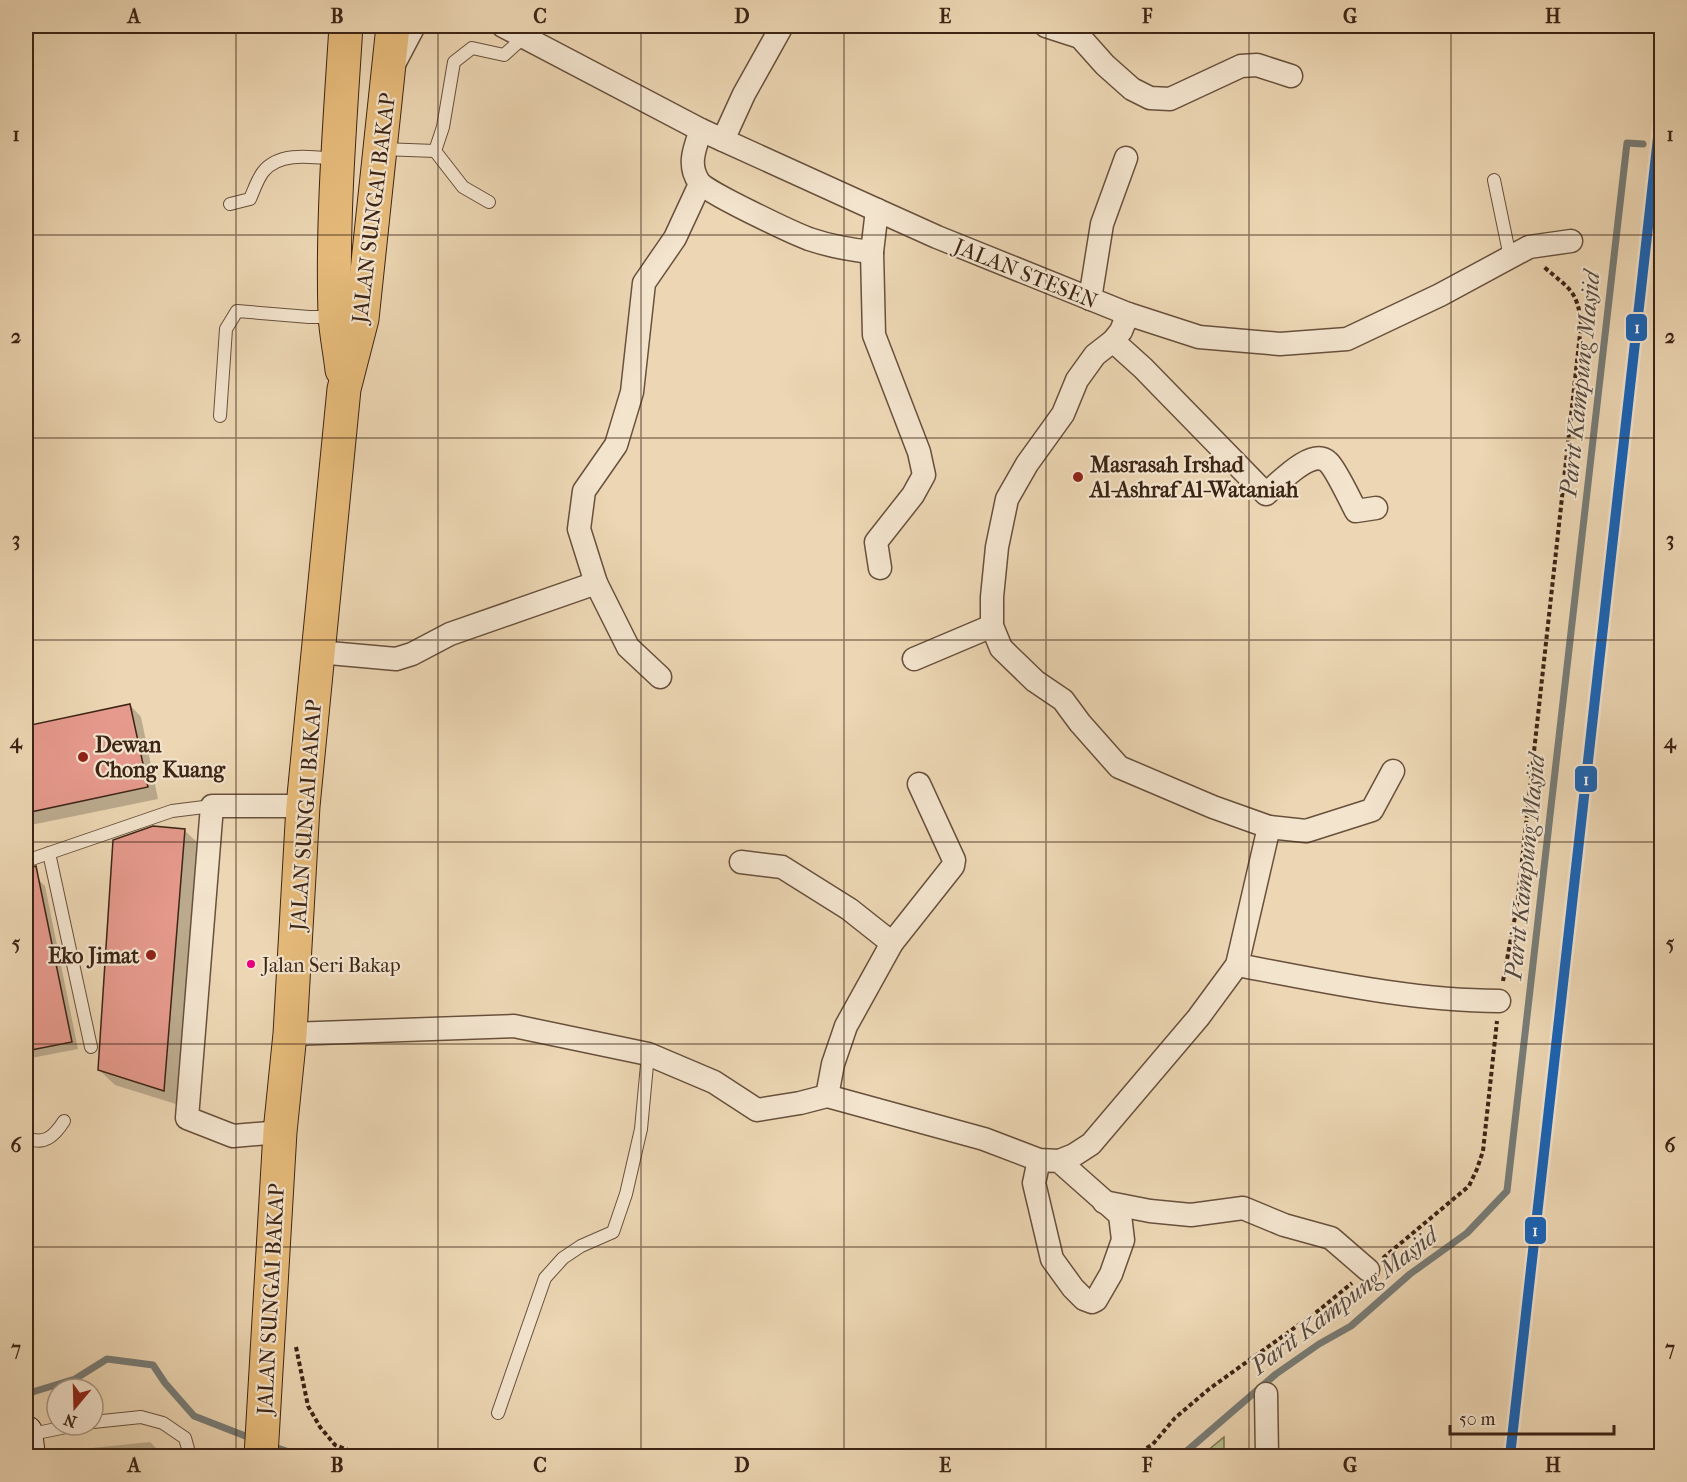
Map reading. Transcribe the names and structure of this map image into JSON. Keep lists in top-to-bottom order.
{
  "streets": {
    "highway": ["JALAN SUNGAI BAKAP"],
    "street": ["JALAN STESEN"]
  },
  "water": ["Parit Kampung Masjid"],
  "places": [
    "Masrasah Irshad Al-Ashraf Al-Wataniah",
    "Dewan Chong Kuang",
    "Eko Jimat",
    "Jalan Seri Bakap"
  ],
  "lines": ["transit line 1"],
  "scale_bar": "50 m",
  "north": "bottom",
  "grid": {
    "columns": [
      "A",
      "B",
      "C",
      "D",
      "E",
      "F",
      "G",
      "H"
    ],
    "rows": [
      "1",
      "2",
      "3",
      "4",
      "5",
      "6",
      "7"
    ]
  }
}
